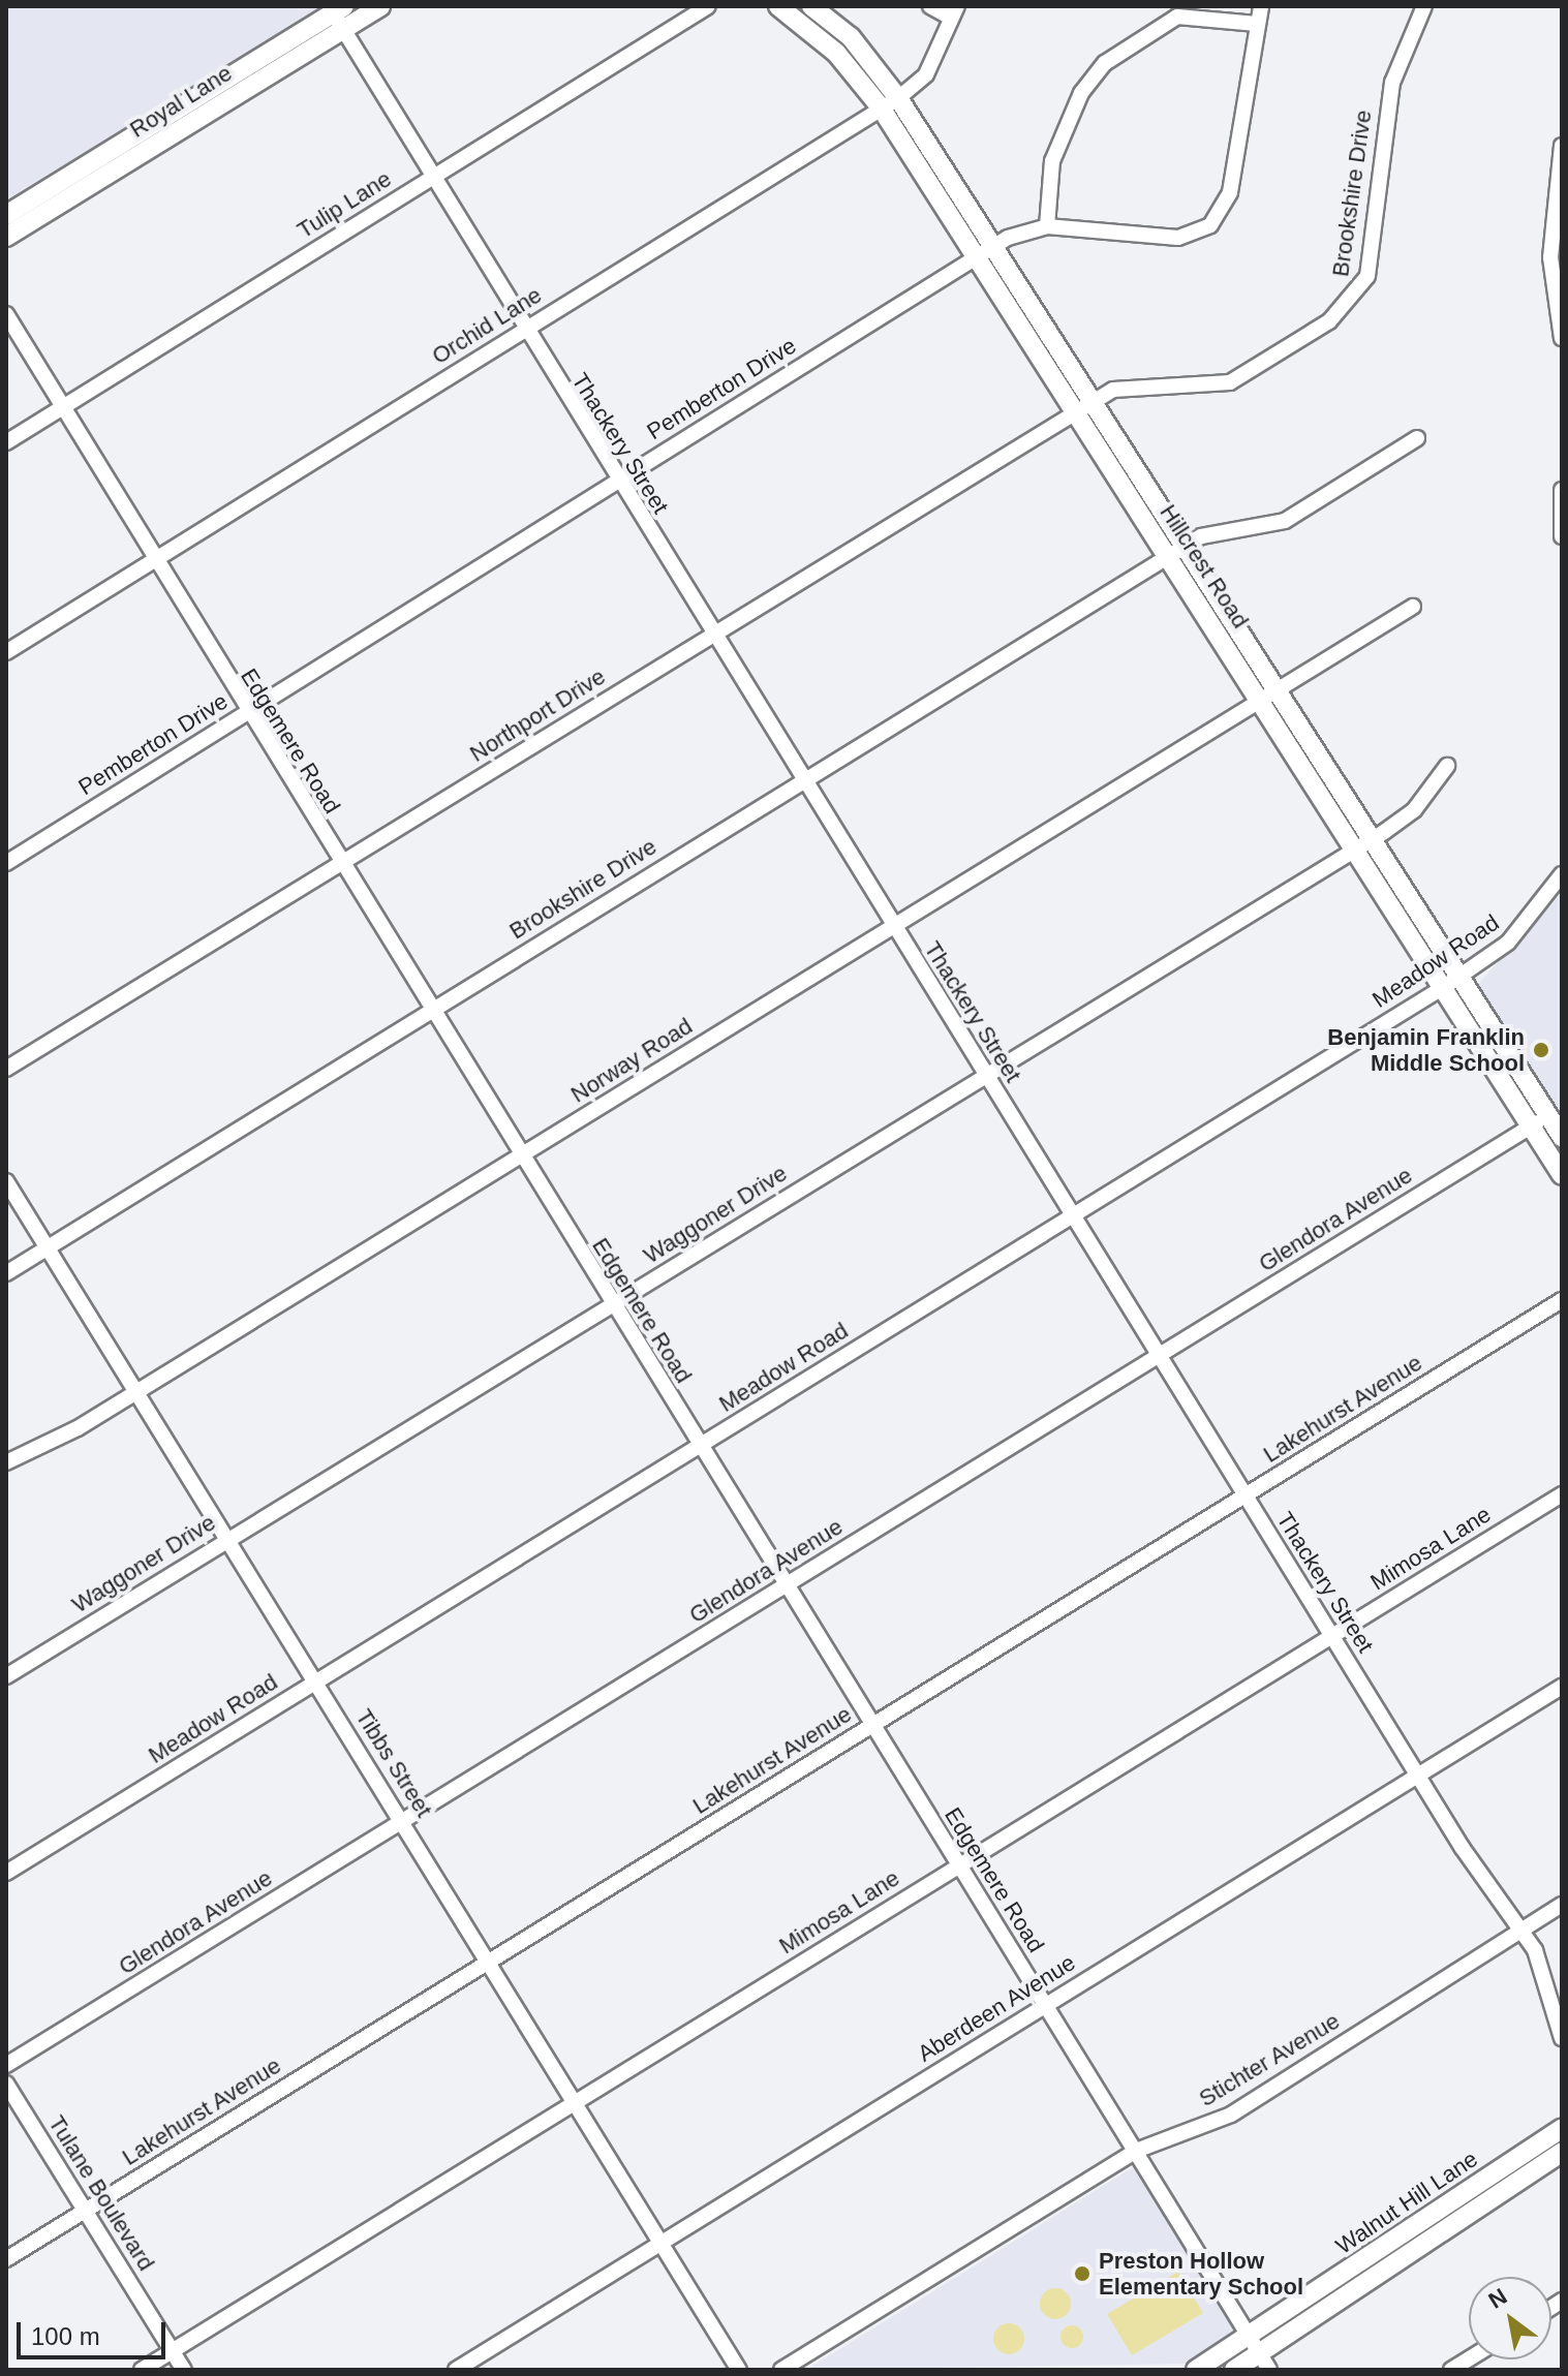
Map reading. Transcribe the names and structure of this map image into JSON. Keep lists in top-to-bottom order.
{
  "streets": {
    "main road": ["Royal Lane", "Hillcrest Road", "Walnut Hill Lane"],
    "street": [
      "Brookshire Drive",
      "Tulip Lane",
      "Orchid Lane",
      "Pemberton Drive",
      "Thackery Street",
      "Northport Drive",
      "Edgemere Road",
      "Meadow Road",
      "Norway Road",
      "Waggoner Drive",
      "Glendora Avenue",
      "Lakehurst Avenue",
      "Mimosa Lane",
      "Tibbs Street",
      "Aberdeen Avenue",
      "Stichter Avenue",
      "Tulane Boulevard"
    ]
  },
  "crossings": [
    ["Royal Lane", "Thackery Street"],
    ["Brookshire Drive", "Thackery Street"],
    ["Brookshire Drive", "Hillcrest Road"],
    ["Brookshire Drive", "Northport Drive"],
    ["Brookshire Drive", "Edgemere Road"],
    ["Brookshire Drive", "Tibbs Street"],
    ["Tulip Lane", "Thackery Street"],
    ["Tulip Lane", "Edgemere Road"],
    ["Orchid Lane", "Thackery Street"],
    ["Orchid Lane", "Hillcrest Road"],
    ["Orchid Lane", "Edgemere Road"],
    ["Pemberton Drive", "Thackery Street"],
    ["Pemberton Drive", "Hillcrest Road"],
    ["Pemberton Drive", "Edgemere Road"],
    ["Thackery Street", "Northport Drive"],
    ["Thackery Street", "Meadow Road"],
    ["Thackery Street", "Norway Road"],
    ["Thackery Street", "Waggoner Drive"],
    ["Thackery Street", "Glendora Avenue"],
    ["Thackery Street", "Lakehurst Avenue"],
    ["Thackery Street", "Mimosa Lane"],
    ["Thackery Street", "Aberdeen Avenue"],
    ["Thackery Street", "Stichter Avenue"],
    ["Hillcrest Road", "Northport Drive"],
    ["Hillcrest Road", "Meadow Road"],
    ["Hillcrest Road", "Norway Road"],
    ["Hillcrest Road", "Waggoner Drive"],
    ["Hillcrest Road", "Glendora Avenue"],
    ["Northport Drive", "Edgemere Road"],
    ["Edgemere Road", "Meadow Road"],
    ["Edgemere Road", "Norway Road"],
    ["Edgemere Road", "Waggoner Drive"],
    ["Edgemere Road", "Glendora Avenue"],
    ["Edgemere Road", "Lakehurst Avenue"],
    ["Edgemere Road", "Mimosa Lane"],
    ["Edgemere Road", "Aberdeen Avenue"],
    ["Edgemere Road", "Stichter Avenue"],
    ["Edgemere Road", "Walnut Hill Lane"],
    ["Meadow Road", "Tibbs Street"],
    ["Norway Road", "Tibbs Street"],
    ["Waggoner Drive", "Tibbs Street"],
    ["Glendora Avenue", "Tibbs Street"],
    ["Lakehurst Avenue", "Tibbs Street"],
    ["Lakehurst Avenue", "Tulane Boulevard"],
    ["Mimosa Lane", "Tibbs Street"],
    ["Mimosa Lane", "Tulane Boulevard"],
    ["Tibbs Street", "Aberdeen Avenue"]
  ],
  "places": ["Benjamin Franklin Middle School", "Preston Hollow Elementary School"],
  "scale_bar": "100 m",
  "north": "top left"
}
